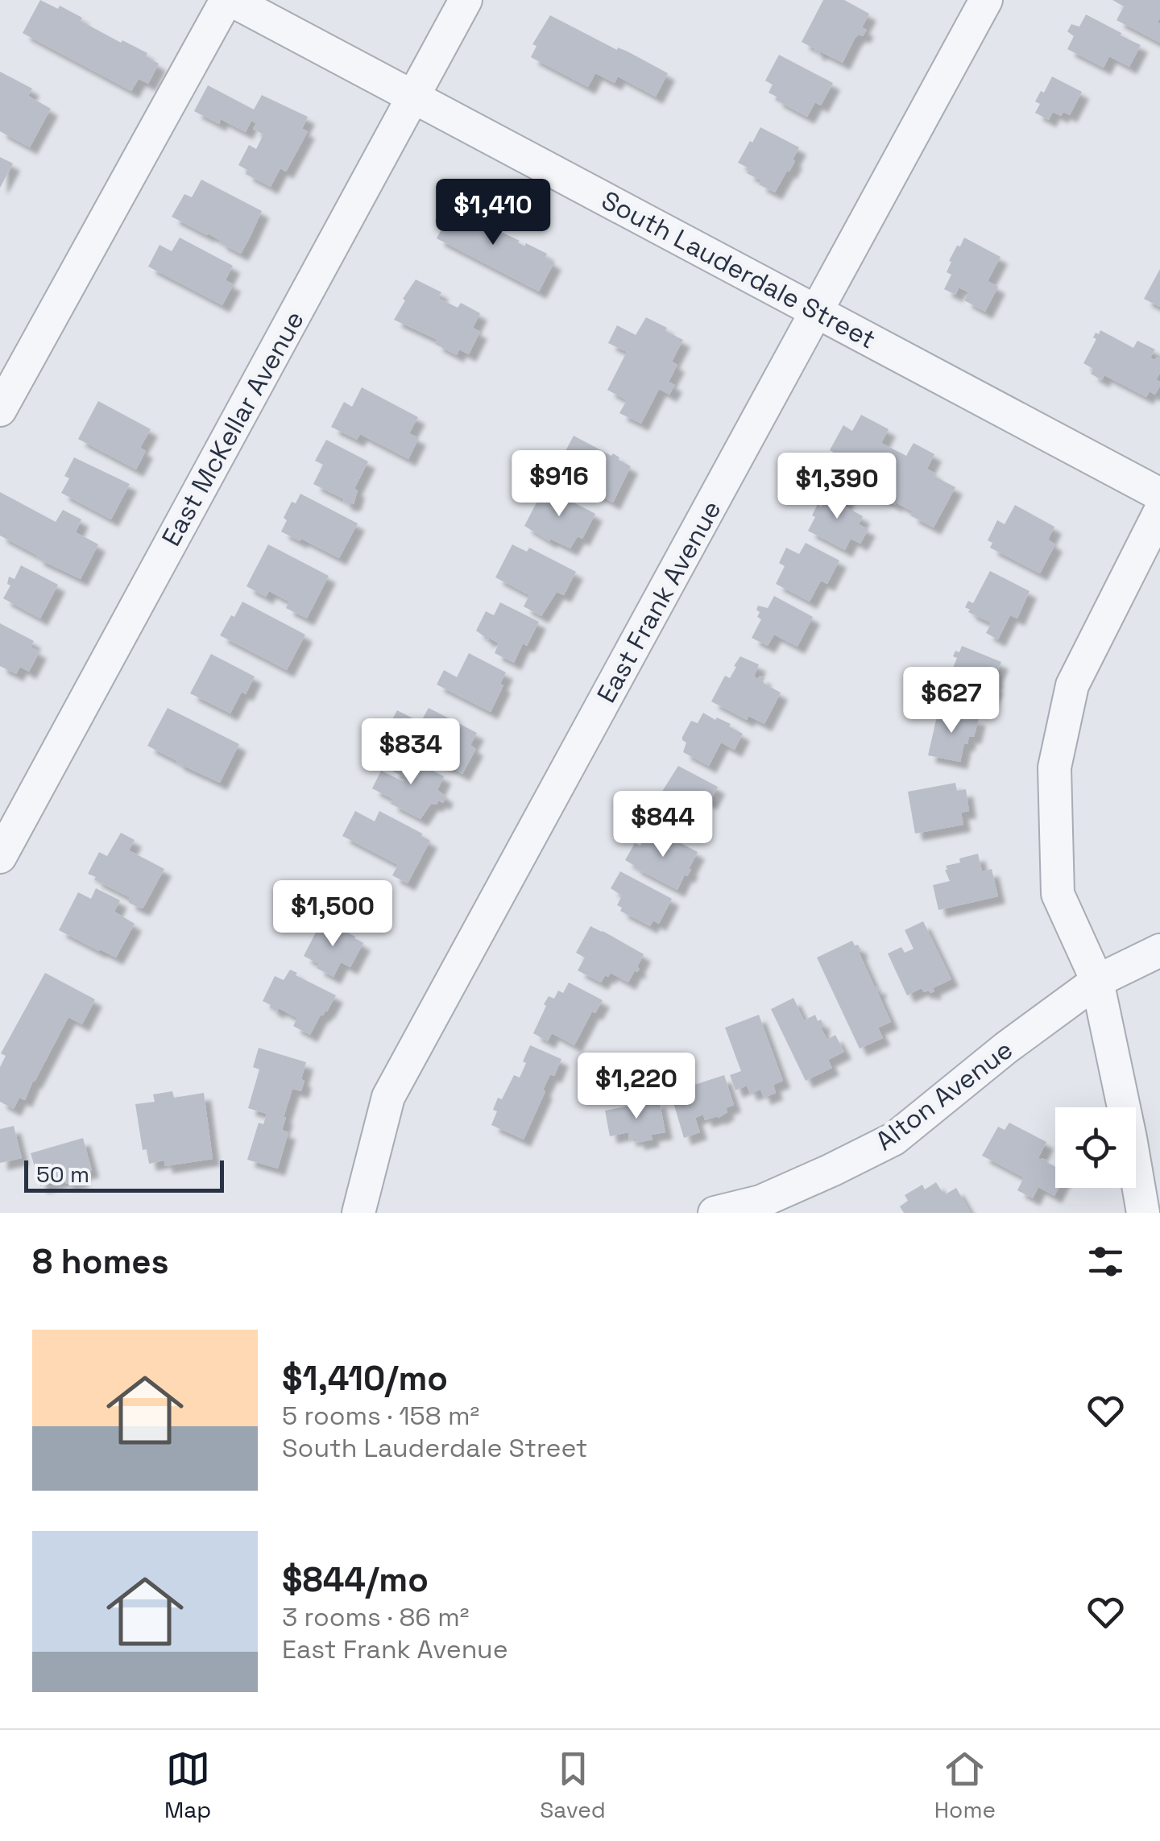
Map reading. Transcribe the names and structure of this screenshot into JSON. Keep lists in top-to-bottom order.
{
  "streets": {
    "street": [
      "South Lauderdale Street",
      "East McKellar Avenue",
      "East Frank Avenue",
      "Alton Avenue"
    ]
  },
  "crossings": [
    ["South Lauderdale Street", "East McKellar Avenue"],
    ["South Lauderdale Street", "East Frank Avenue"]
  ],
  "scale_bar": "50 m",
  "page": {
    "price": [
      "$1,410",
      "$916",
      "$1,390",
      "$627",
      "$834",
      "$844",
      "$1,500",
      "$1,220"
    ],
    "scale": "50 m",
    "heading": "8 homes",
    "list": [
      {
        "name": "$1,410/mo",
        "note": "5 rooms · 158 m² · South Lauderdale Street"
      },
      {
        "name": "$844/mo",
        "note": "3 rooms · 86 m² · East Frank Avenue"
      }
    ],
    "tabs": ["Map", "Saved", "Home"]
  }
}
